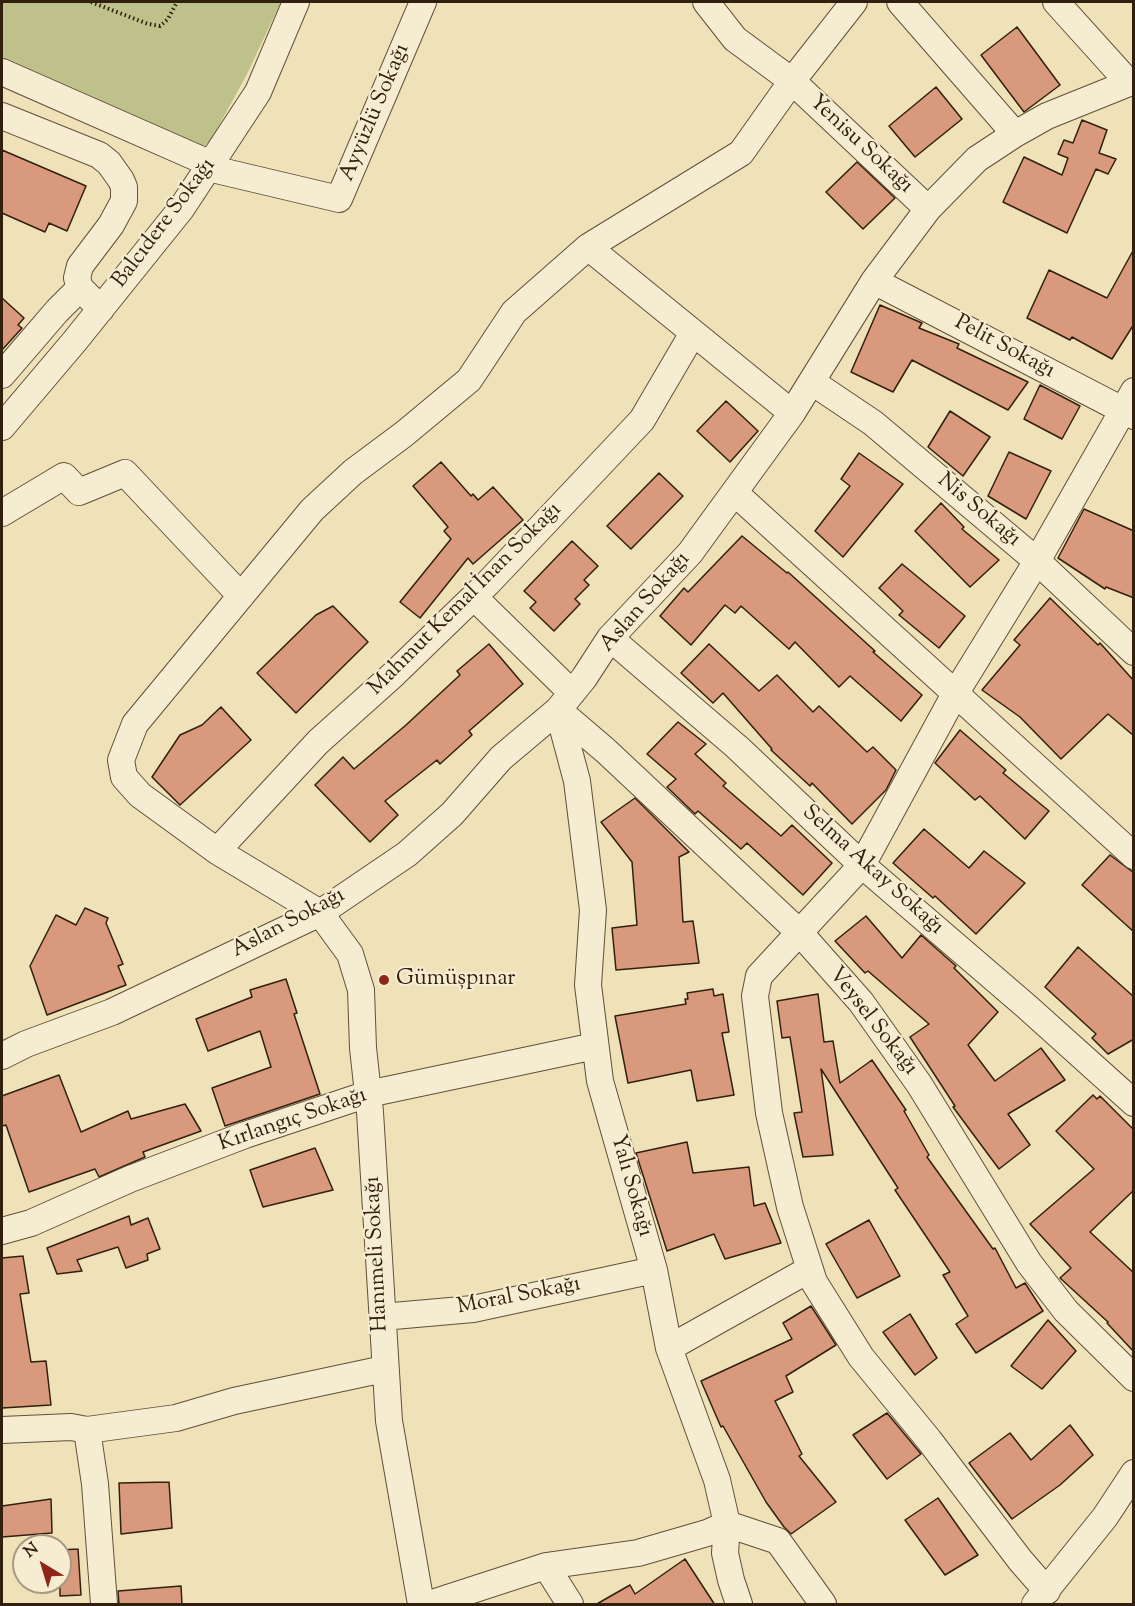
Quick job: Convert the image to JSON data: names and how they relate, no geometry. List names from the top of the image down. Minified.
{"streets":{"street":["Ayyüzlü Sokağı","Yenisu Sokağı","Balcıdere Sokağı","Pelit Sokağı","Nis Sokağı","Mahmut Kemal İnan Sokağı","Aslan Sokağı","Selma Akay Sokağı","Veysel Sokağı","Kırlangıç Sokağı","Yalı Sokağı","Hanımeli Sokağı","Moral Sokağı"]},"crossings":[["Ayyüzlü Sokağı","Balcıdere Sokağı"],["Yenisu Sokağı","Aslan Sokağı"],["Pelit Sokağı","Aslan Sokağı"],["Nis Sokağı","Aslan Sokağı"],["Mahmut Kemal İnan Sokağı","Veysel Sokağı"],["Aslan Sokağı","Selma Akay Sokağı"],["Aslan Sokağı","Veysel Sokağı"],["Aslan Sokağı","Yalı Sokağı"],["Aslan Sokağı","Hanımeli Sokağı"],["Veysel Sokağı","Yalı Sokağı"],["Kırlangıç Sokağı","Yalı Sokağı"],["Kırlangıç Sokağı","Hanımeli Sokağı"],["Yalı Sokağı","Moral Sokağı"],["Hanımeli Sokağı","Moral Sokağı"]],"places":["Gümüşpınar"],"north":"top left"}
